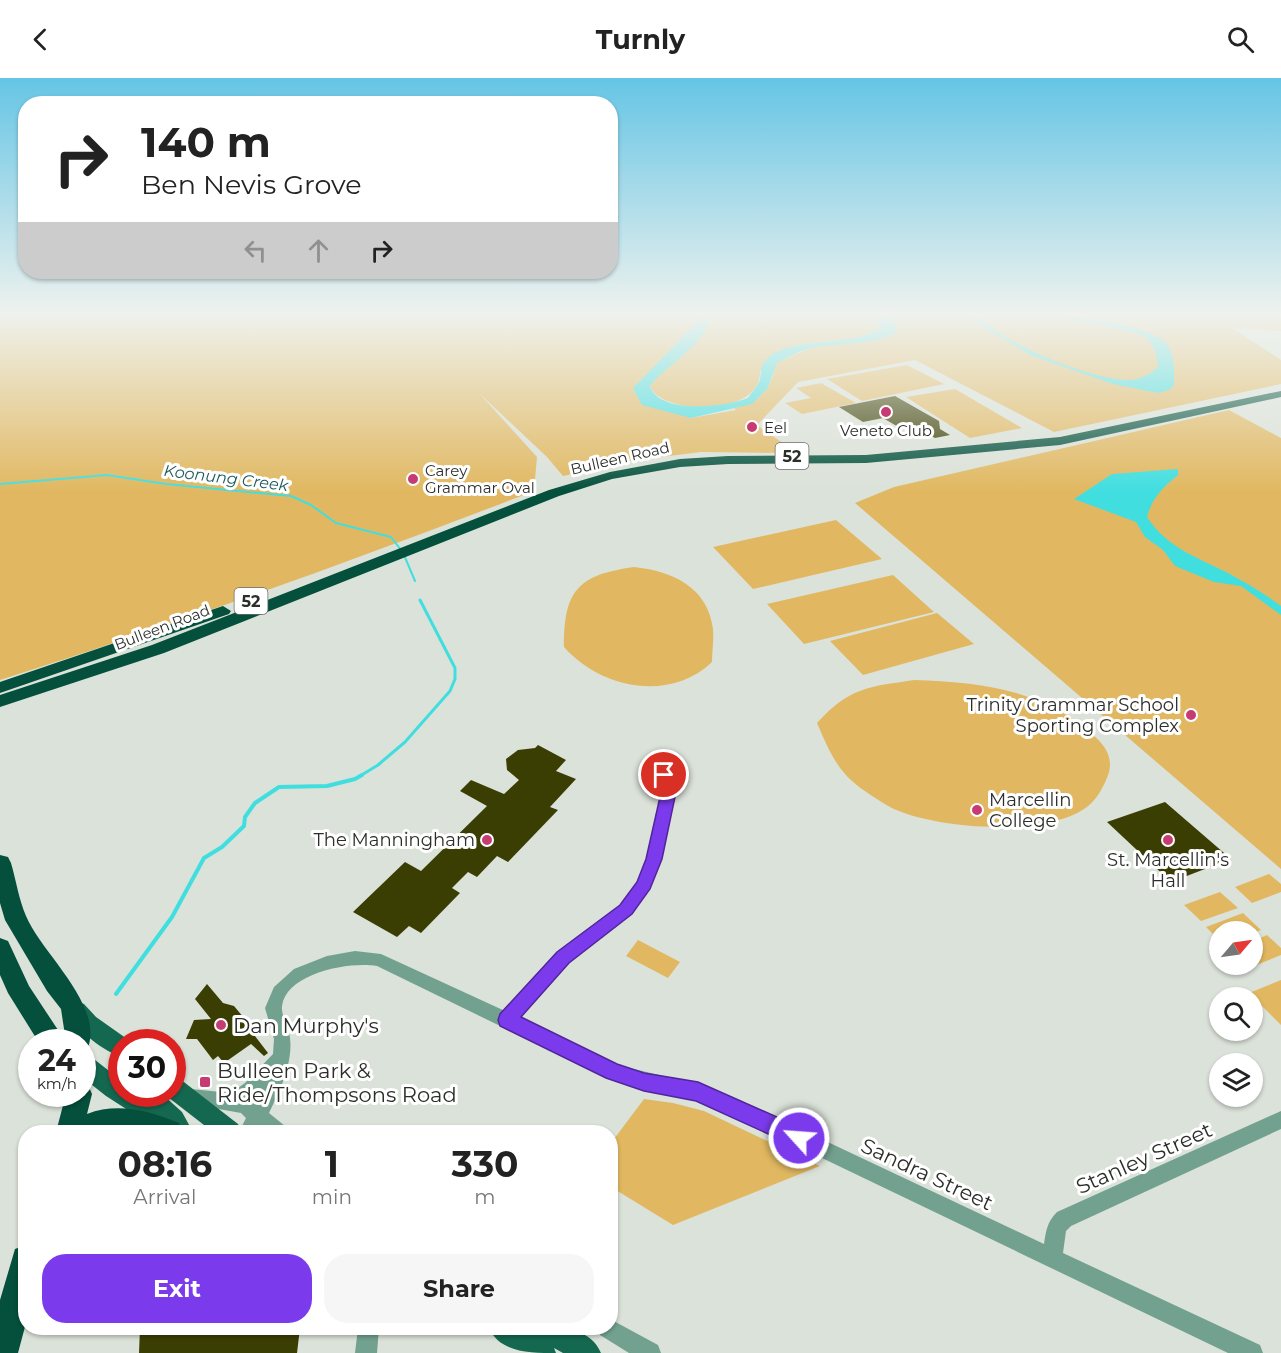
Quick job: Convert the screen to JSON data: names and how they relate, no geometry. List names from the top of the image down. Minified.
{"streets":{"highway":["52","Bulleen Road"],"street":["Stanley Street","Sandra Street"]},"crossings":[["Stanley Street","Sandra Street"]],"water":["Koonung Creek"],"places":{"other":["Veneto Club","Eel","Carey Grammar Oval","Trinity Grammar School Sporting Complex","Marcellin College","The Manningham","St. Marcellin's Hall","Dan Murphy's"],"transit":["Bulleen Park & Ride/Thompsons Road"]},"north":"top right","page":{"header":"Turnly","turn":["140 m","Ben Nevis Grove"],"speed":"24 km/h","limit":"30","eta":["08:16","Arrival","1","min","330","m"],"buttons":["Exit","Share"]}}
